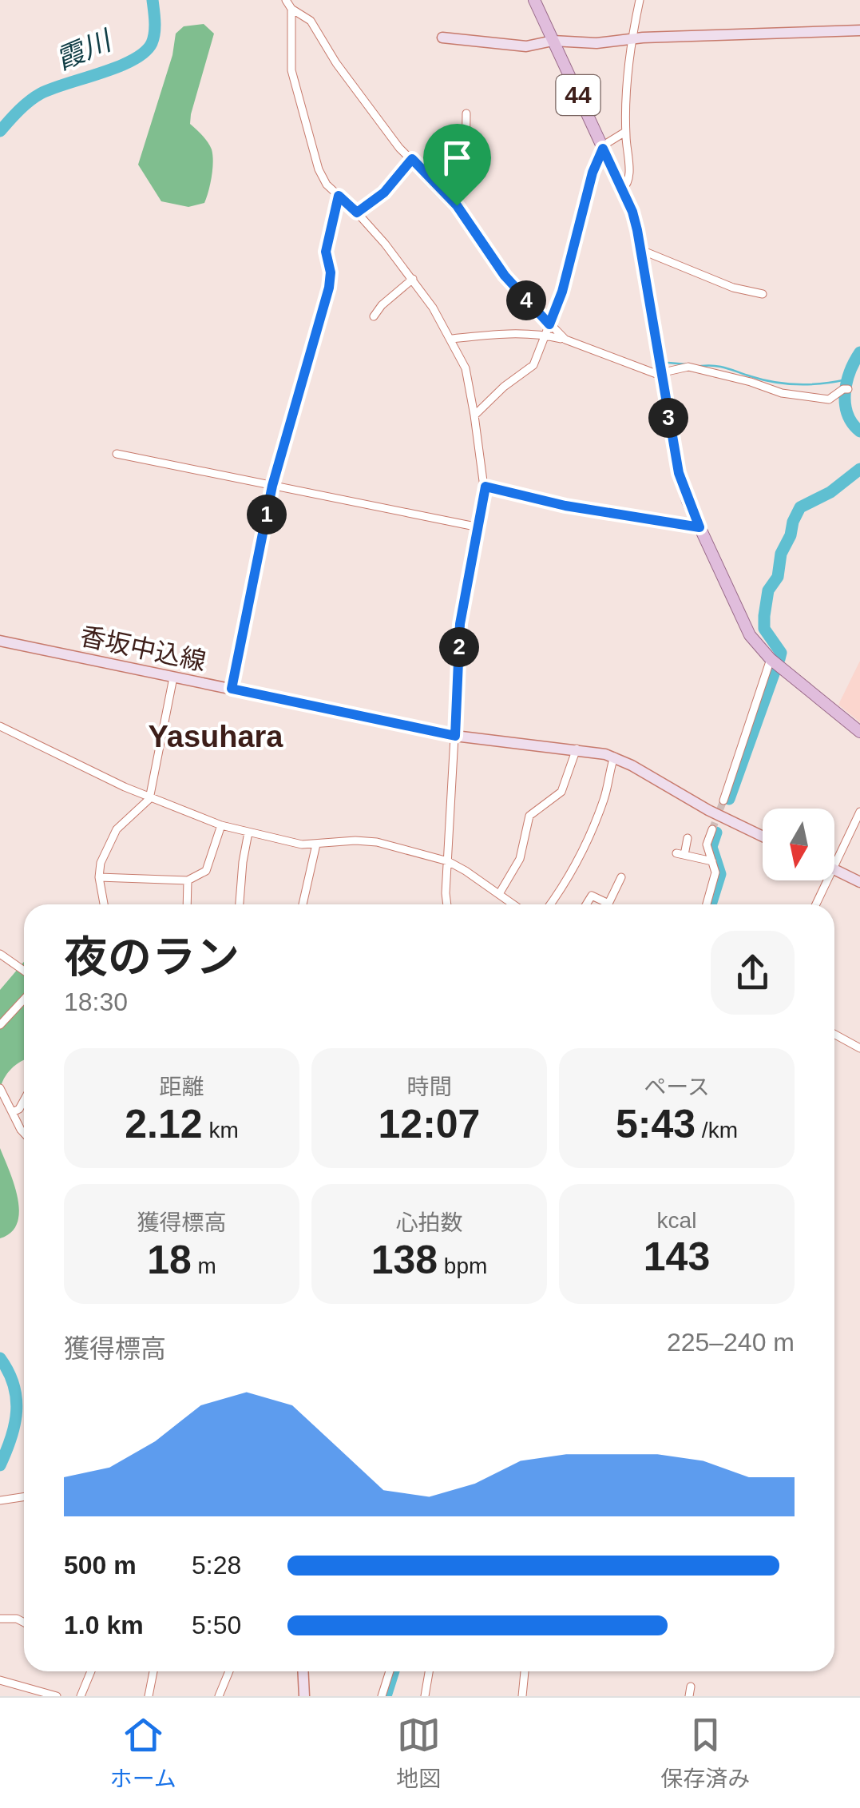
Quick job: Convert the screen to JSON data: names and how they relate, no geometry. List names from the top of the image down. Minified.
{"streets":{"main road":["44","香坂中込線"]},"districts":["Yasuhara"],"water":["霞川"],"north":"bottom","page":{"pins":["4","3","1","2"],"heading":["夜のラン","18:30"],"stats":[["距離","2.12 km"],["時間","12:07"],["ペース","5:43 /km"],["獲得標高","18 m"],["心拍数","138 bpm"],["kcal","143"]],"chart":["獲得標高","225–240 m"],"list":[{"name":"500 m","note":"5:28"},{"name":"1.0 km","note":"5:50"}],"tabs":["ホーム","地図","保存済み"]}}
